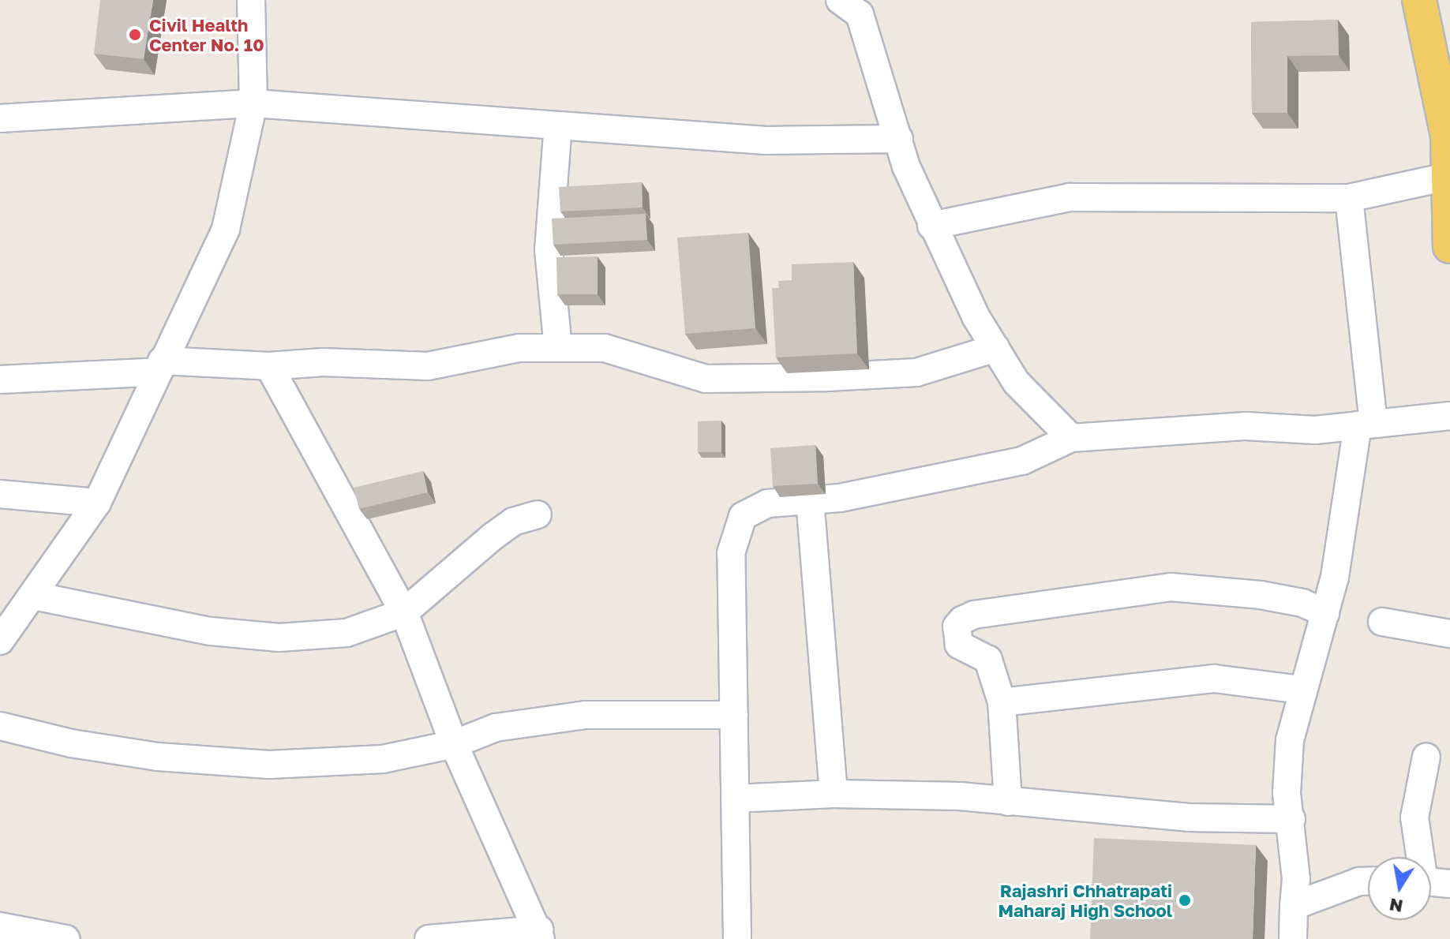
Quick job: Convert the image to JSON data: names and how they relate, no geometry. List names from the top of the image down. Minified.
{"places":["Civil Health Center No. 10","Rajashri Chhatrapati Maharaj High School"],"north":"bottom"}
